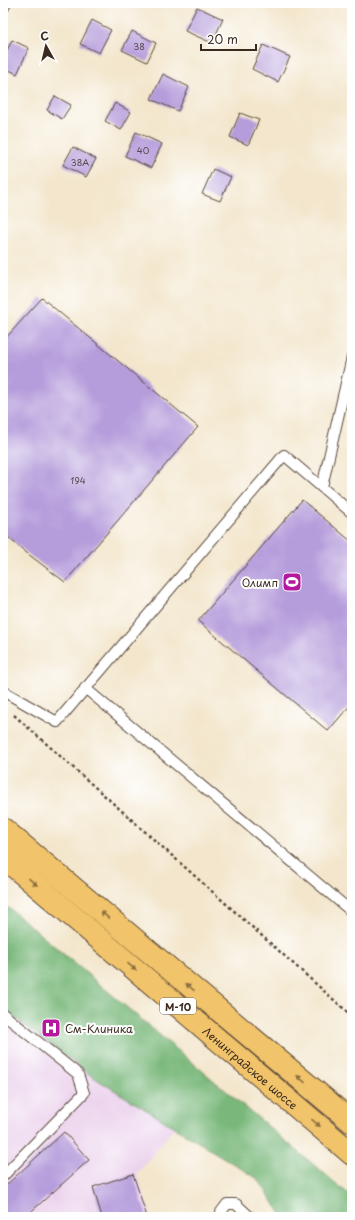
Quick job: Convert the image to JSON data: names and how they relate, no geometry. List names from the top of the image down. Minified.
{"streets":{"highway":["М-10","Ленинградское шоссе"]},"places":{"sports":["Олимп"],"hospital":["См-Клиника"]},"house_numbers":["38","40","38А","194"],"scale_bar":"20 m","north":"top"}
